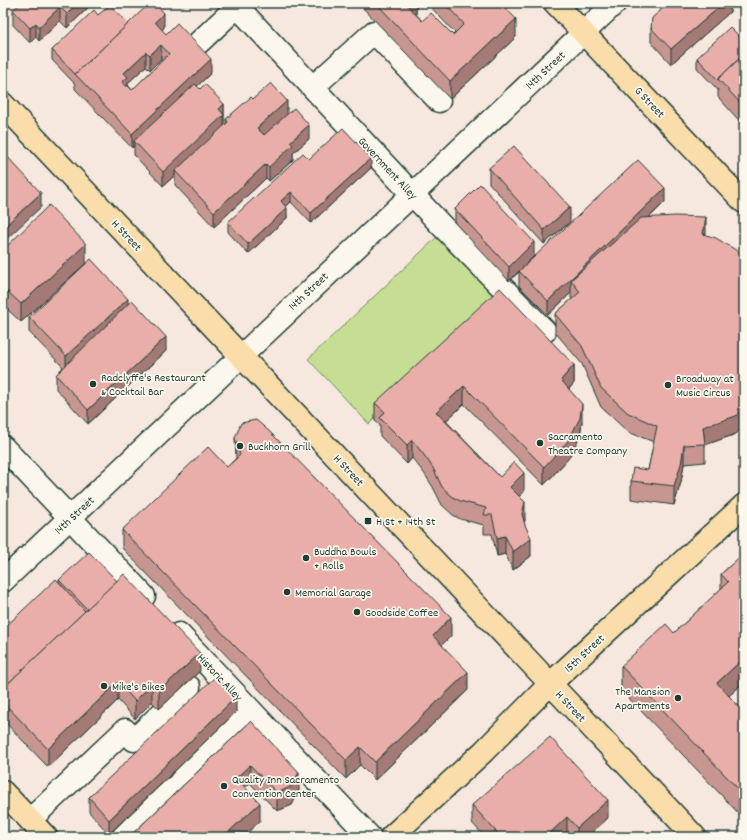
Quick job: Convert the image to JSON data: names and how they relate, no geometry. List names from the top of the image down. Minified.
{"streets":{"main road":["G Street","H Street","15th Street"],"street":["14th Street","Government Alley","Historic Alley"]},"crossings":[["14th Street","G Street"],["14th Street","Government Alley"],["14th Street","H Street"],["14th Street","Historic Alley"],["H Street","15th Street"]],"places":{"other":["Radclyffe's Restaurant & Cocktail Bar","Broadway at Music Circus","Sacramento Theatre Company","Buckhorn Grill","Buddha Bowls + Rolls","Memorial Garage","Goodside Coffee","Mike's Bikes","The Mansion Apartments","Quality Inn Sacramento Convention Center"],"transit":["H St + 14th St"]}}
